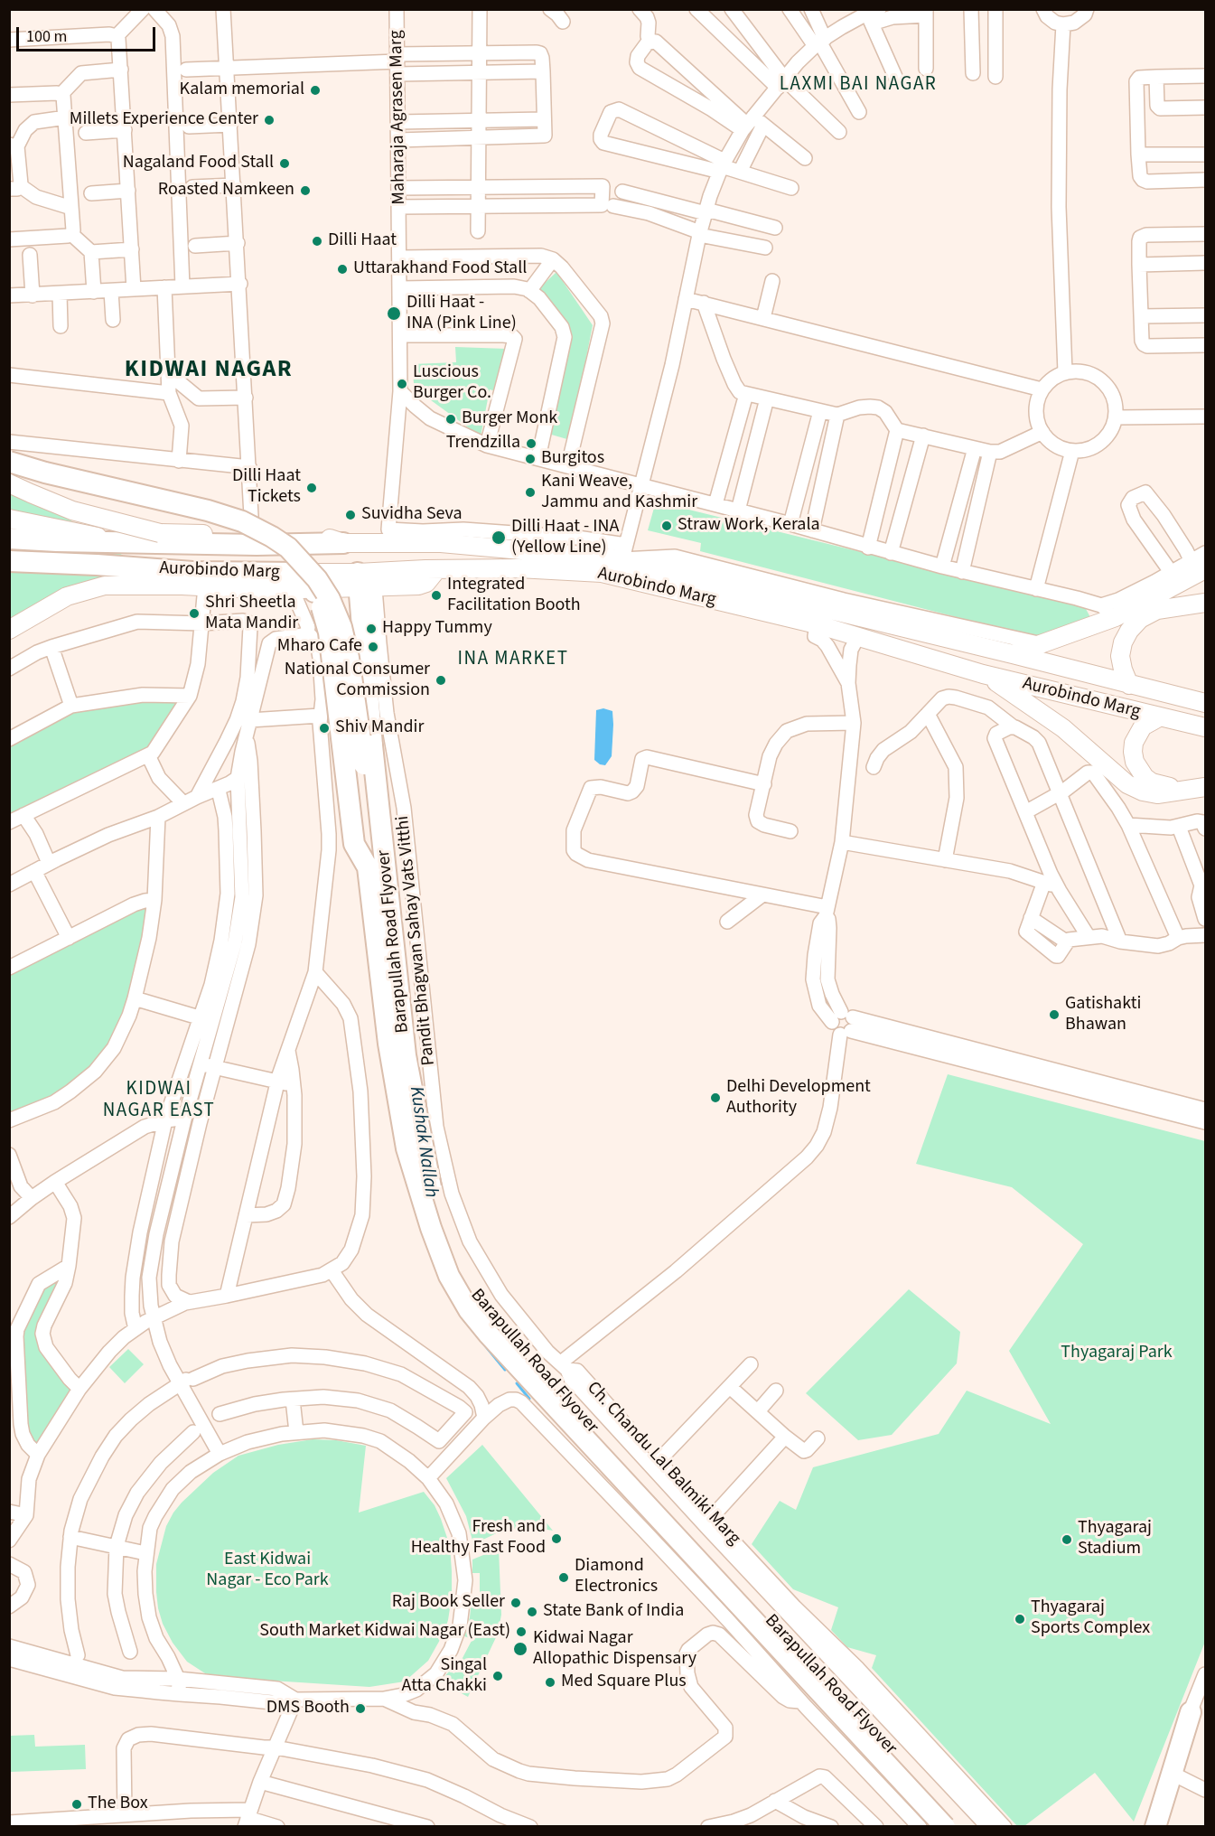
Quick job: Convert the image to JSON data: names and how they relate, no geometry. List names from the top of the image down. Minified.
{"streets":{"highway":["Aurobindo Marg","Barapullah Road Flyover"],"street":["Maharaja Agrasen Marg","Pandit Bhagwan Sahay Vats Vitthi","Ch. Chandu Lal Balmiki Marg"]},"crossings":[["Maharaja Agrasen Marg","Aurobindo Marg"],["Aurobindo Marg","Pandit Bhagwan Sahay Vats Vitthi"],["Aurobindo Marg","Barapullah Road Flyover"],["Pandit Bhagwan Sahay Vats Vitthi","Barapullah Road Flyover"],["Pandit Bhagwan Sahay Vats Vitthi","Ch. Chandu Lal Balmiki Marg"]],"districts":["LAXMI BAI NAGAR","KIDWAI NAGAR","INA MARKET","KIDWAI NAGAR EAST"],"water":["Kushak Nallah"],"parks":["Thyagaraj Park","East Kidwai Nagar - Eco Park"],"places":["Kalam memorial","Millets Experience Center","Nagaland Food Stall","Roasted Namkeen","Dilli Haat","Uttarakhand Food Stall","Dilli Haat - INA (Pink Line)","Luscious Burger Co.","Burger Monk","Trendzilla","Burgitos","Dilli Haat Tickets","Kani Weave, Jammu and Kashmir","Suvidha Seva","Straw Work, Kerala","Dilli Haat - INA (Yellow Line)","Integrated Facilitation Booth","Shri Sheetla Mata Mandir","Happy Tummy","Mharo Cafe","National Consumer Commission","Shiv Mandir","Gatishakti Bhawan","Delhi Development Authority","Fresh and Healthy Fast Food","Thyagaraj Stadium","Diamond Electronics","Raj Book Seller","State Bank of India","Thyagaraj Sports Complex","South Market Kidwai Nagar (East)","Kidwai Nagar Allopathic Dispensary","Singal Atta Chakki","Med Square Plus","DMS Booth","The Box"],"scale_bar":"100 m"}
